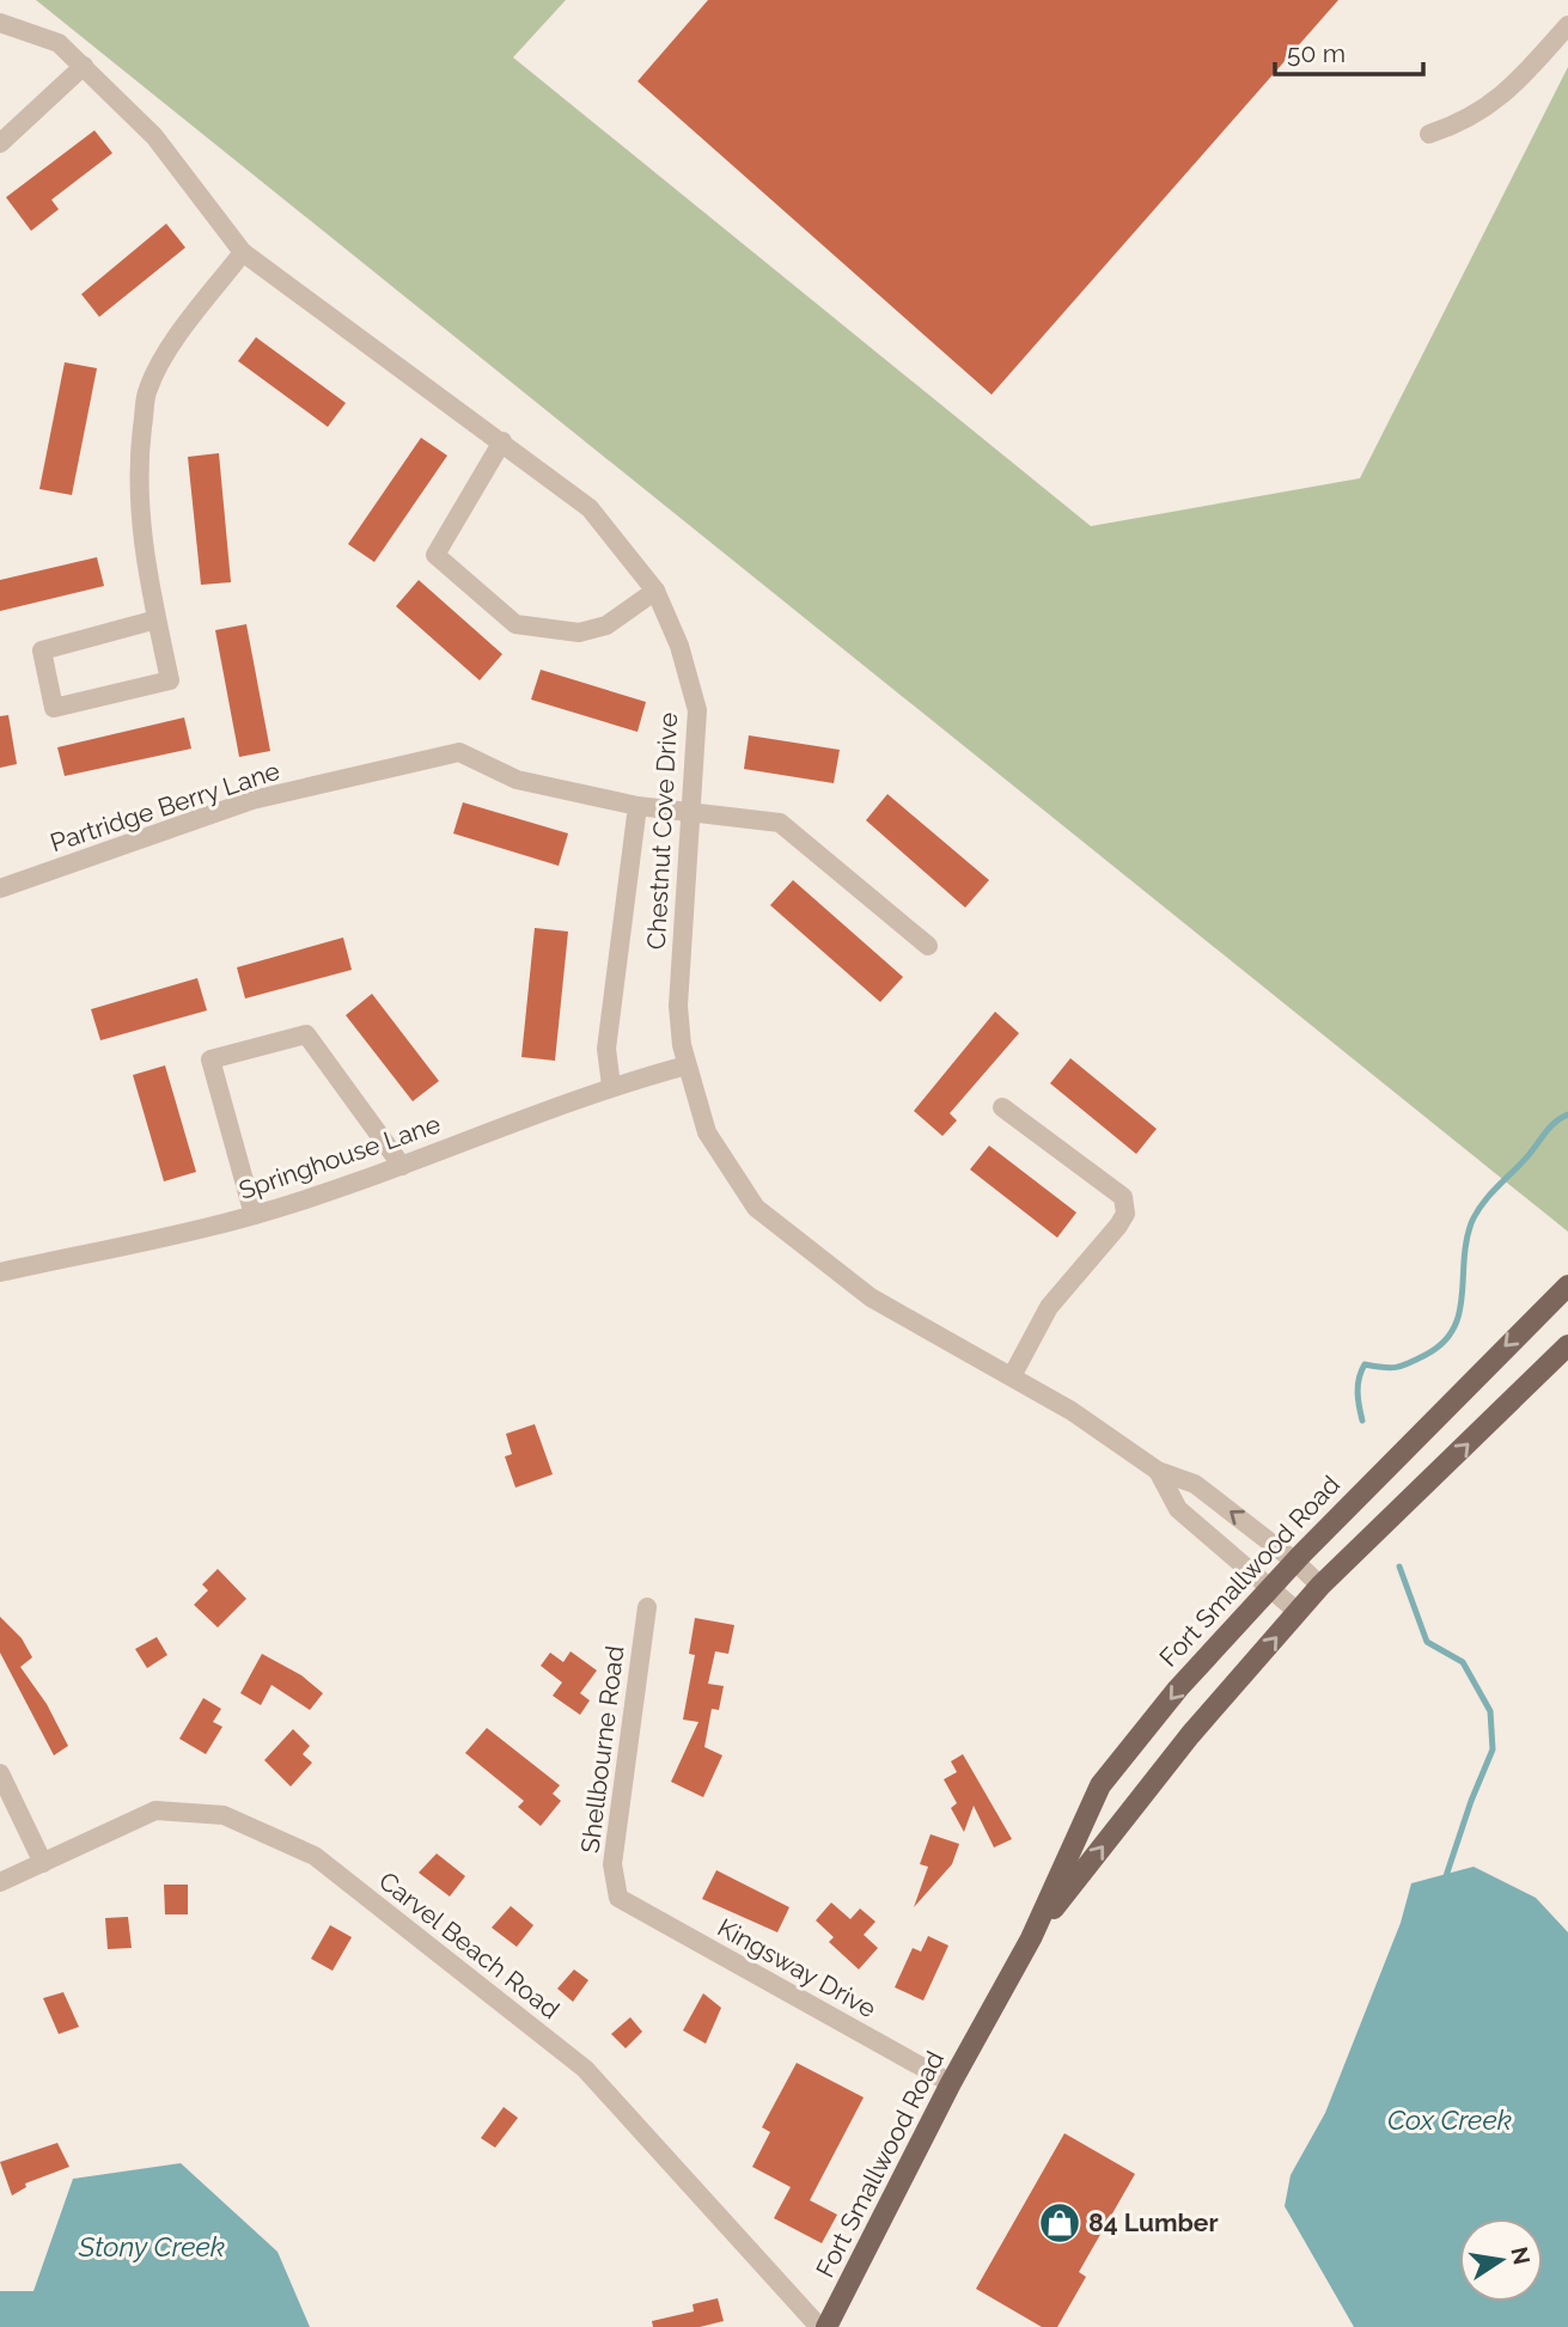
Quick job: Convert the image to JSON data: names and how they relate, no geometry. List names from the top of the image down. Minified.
{"streets":{"main road":["Fort Smallwood Road"],"street":["Partridge Berry Lane","Chestnut Cove Drive","Springhouse Lane","Shellbourne Road","Carvel Beach Road","Kingsway Drive"]},"crossings":[["Partridge Berry Lane","Chestnut Cove Drive"],["Chestnut Cove Drive","Springhouse Lane"],["Chestnut Cove Drive","Fort Smallwood Road"],["Fort Smallwood Road","Kingsway Drive"],["Shellbourne Road","Kingsway Drive"]],"water":["Cox Creek","Stony Creek"],"places":{"shop":["84 Lumber"]},"scale_bar":"50 m","north":"right"}
